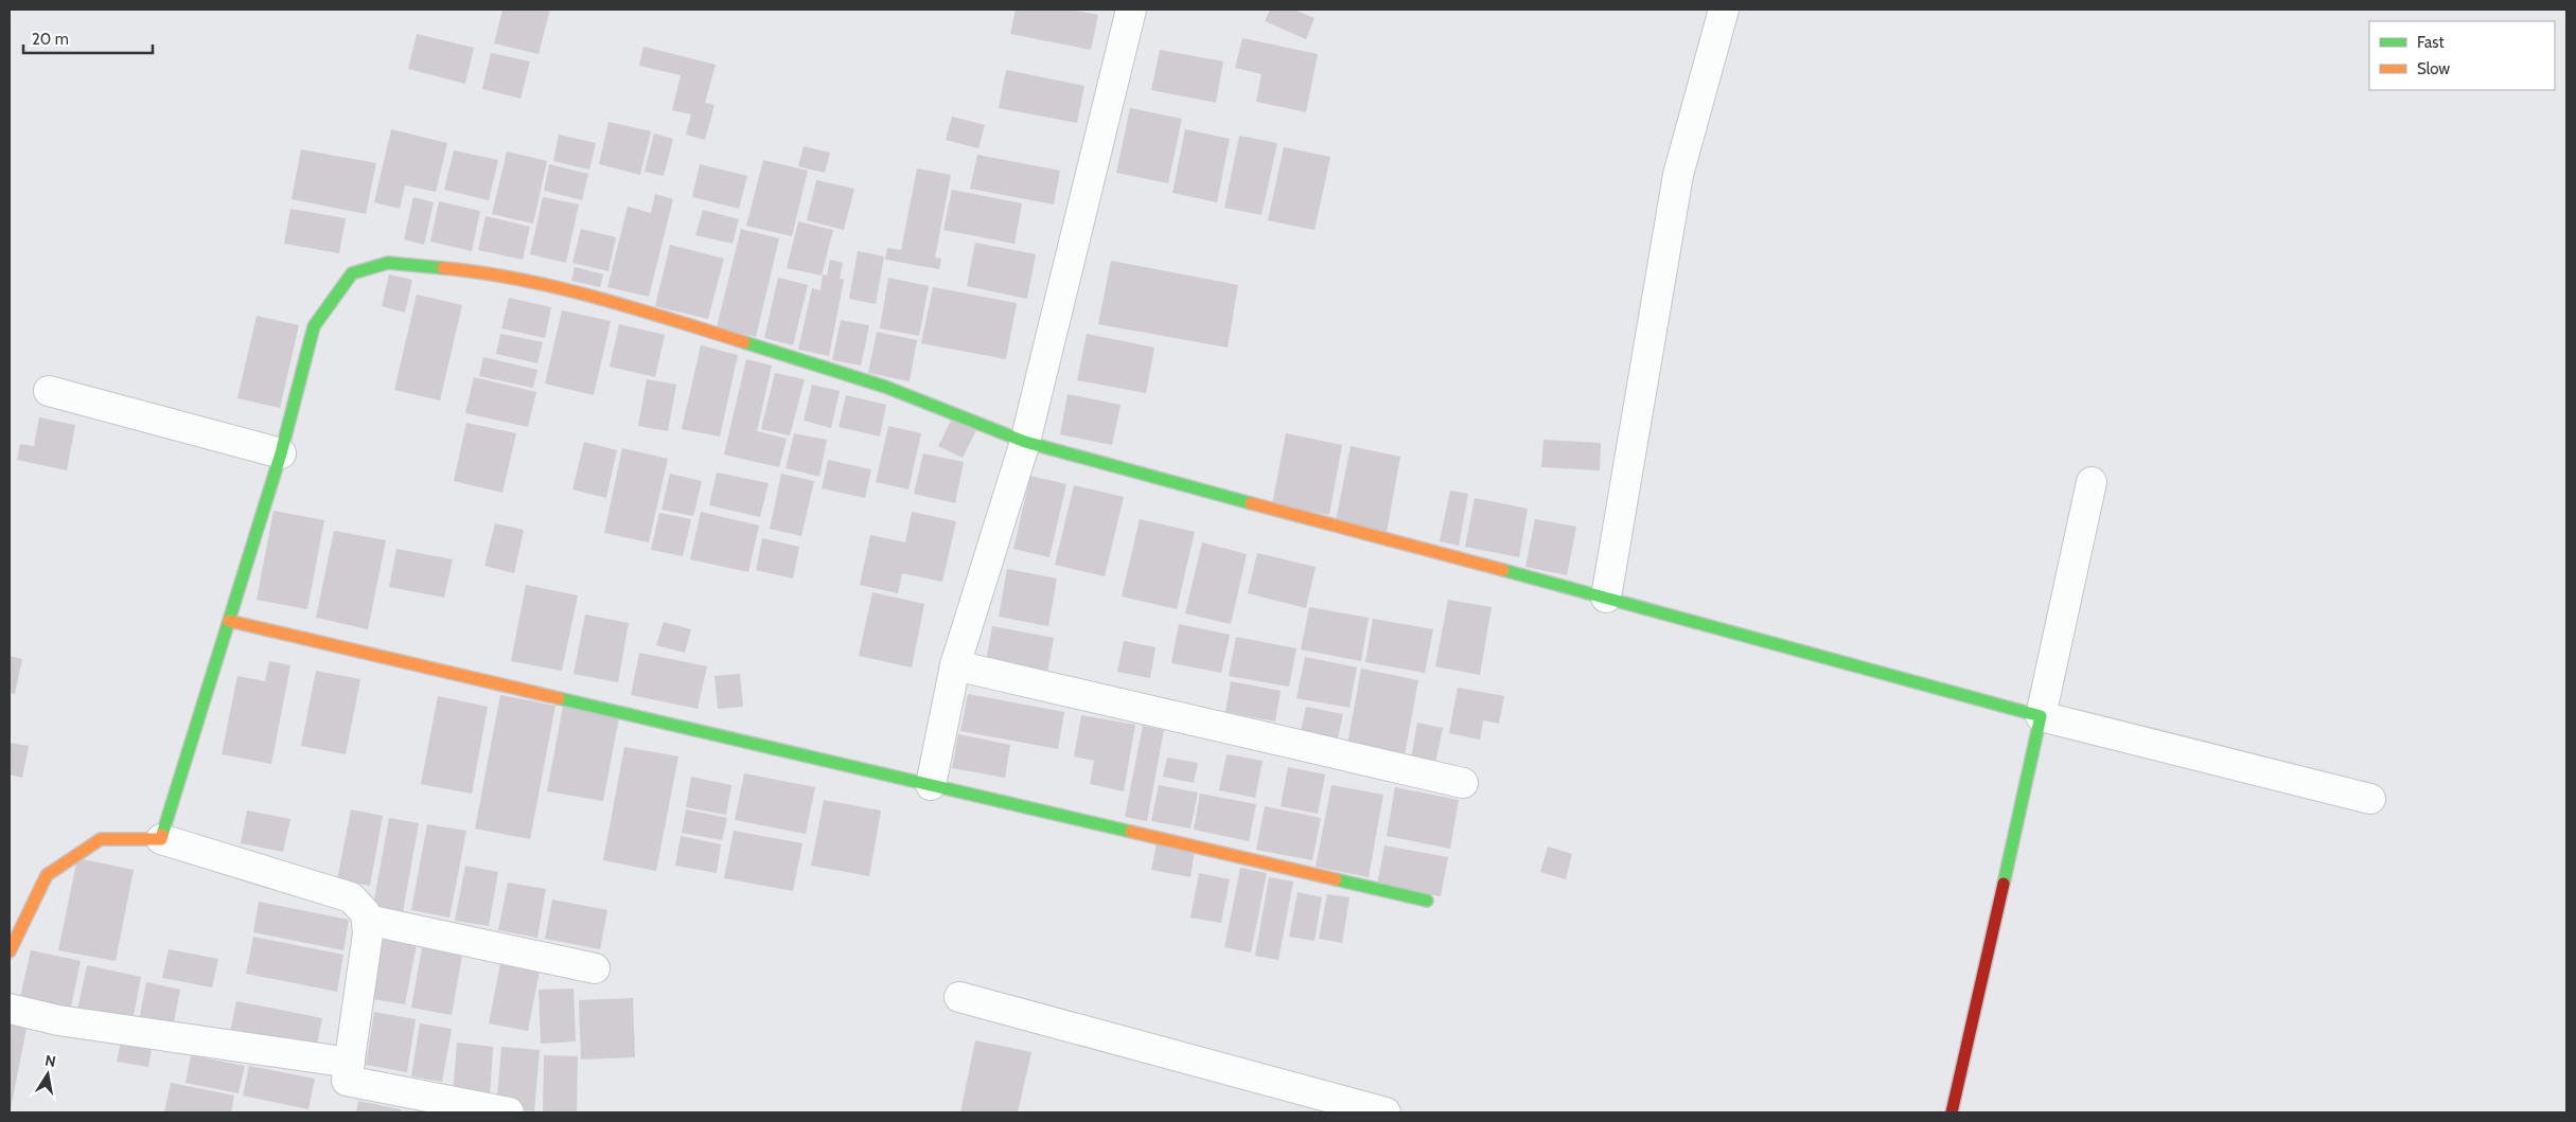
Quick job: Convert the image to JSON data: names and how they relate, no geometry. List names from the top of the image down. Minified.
{"legend":["Fast","Slow"],"scale_bar":"20 m","north":"top"}
